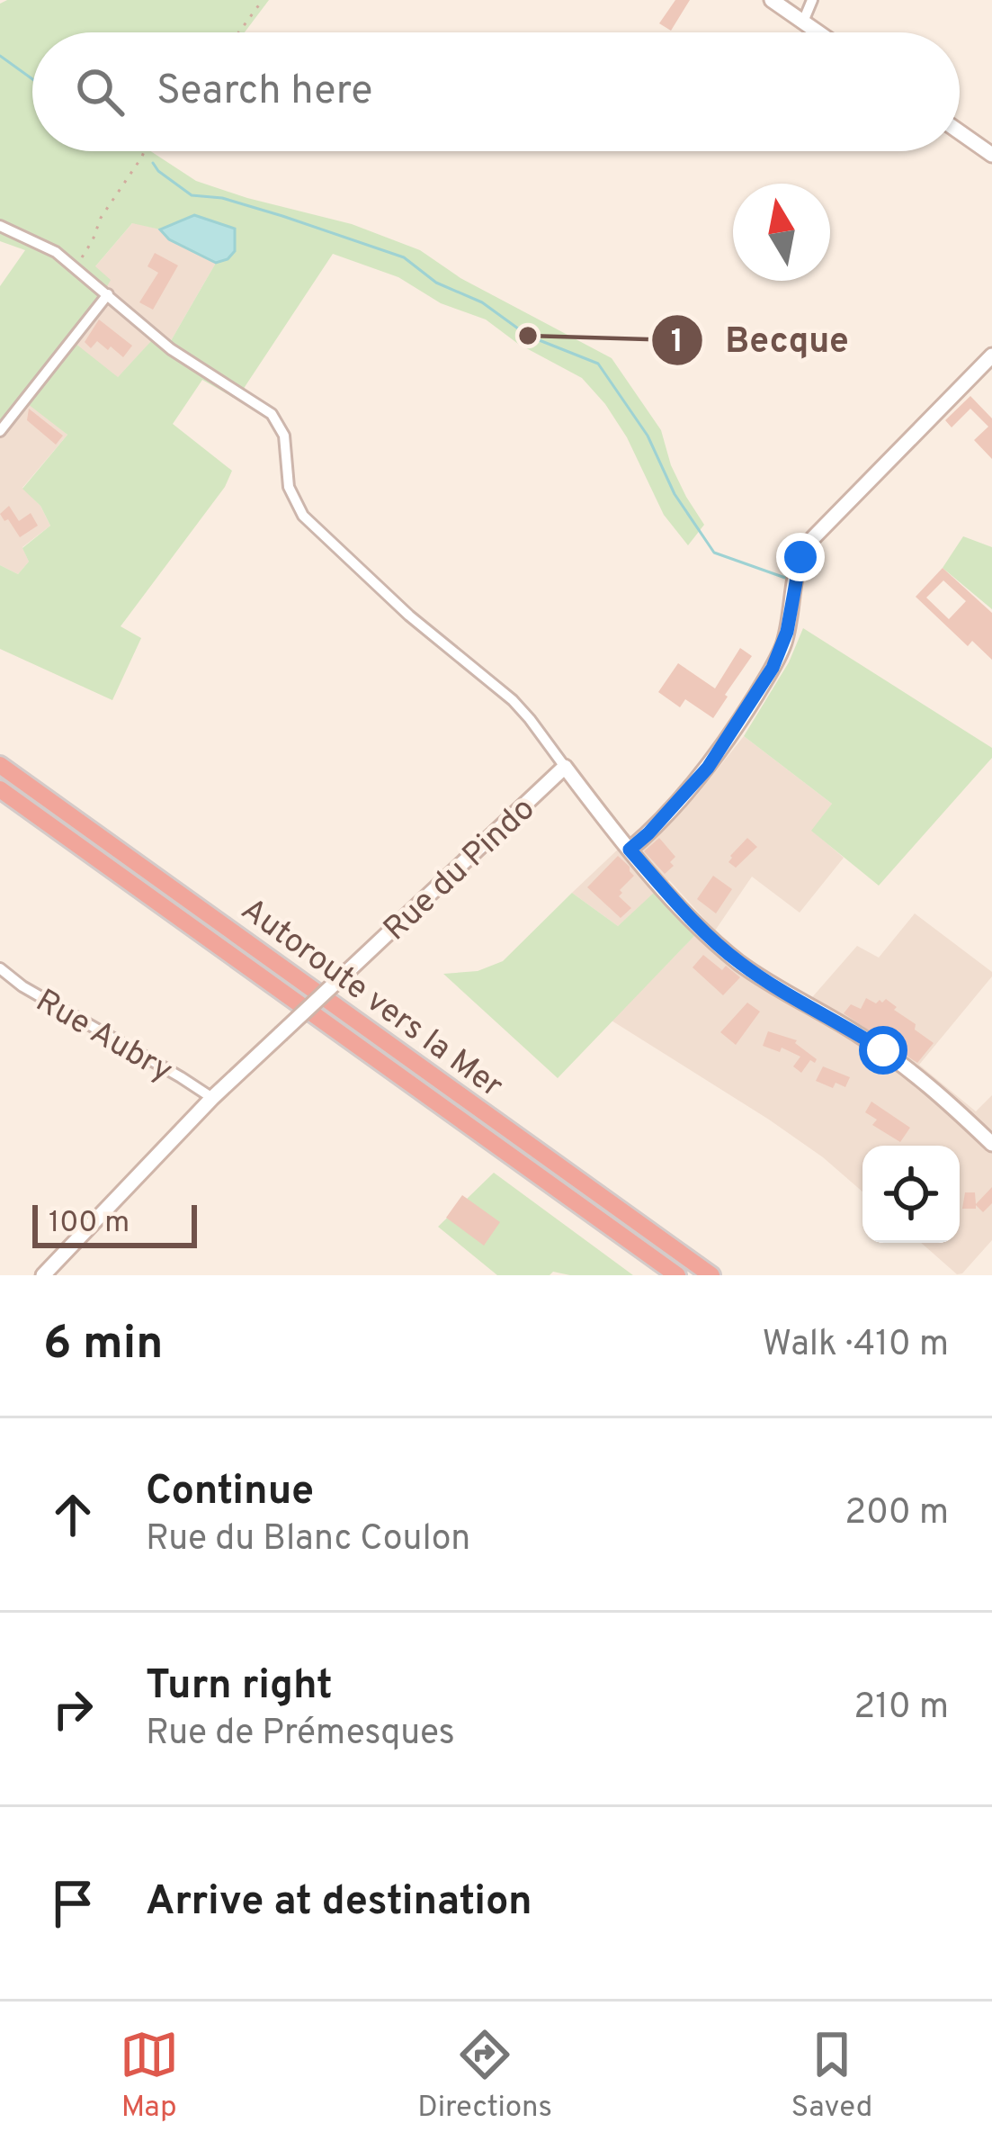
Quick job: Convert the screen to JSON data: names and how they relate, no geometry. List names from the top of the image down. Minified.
{"streets":{"highway":["Autoroute vers la Mer"],"street":["Rue du Pindo","Rue Aubry"]},"crossings":[["Rue du Pindo","Rue Aubry"]],"places":["Becque"],"scale_bar":"100 m","north":"top","page":{"search":"Search here","scale":"100 m","heading":["6 min","Walk · 410 m"],"list":[["Continue","Rue du Blanc Coulon","200 m"],["Turn right","Rue de Prémesques","210 m"],"Arrive at destination"],"nav":["Map","Directions","Saved"]}}
